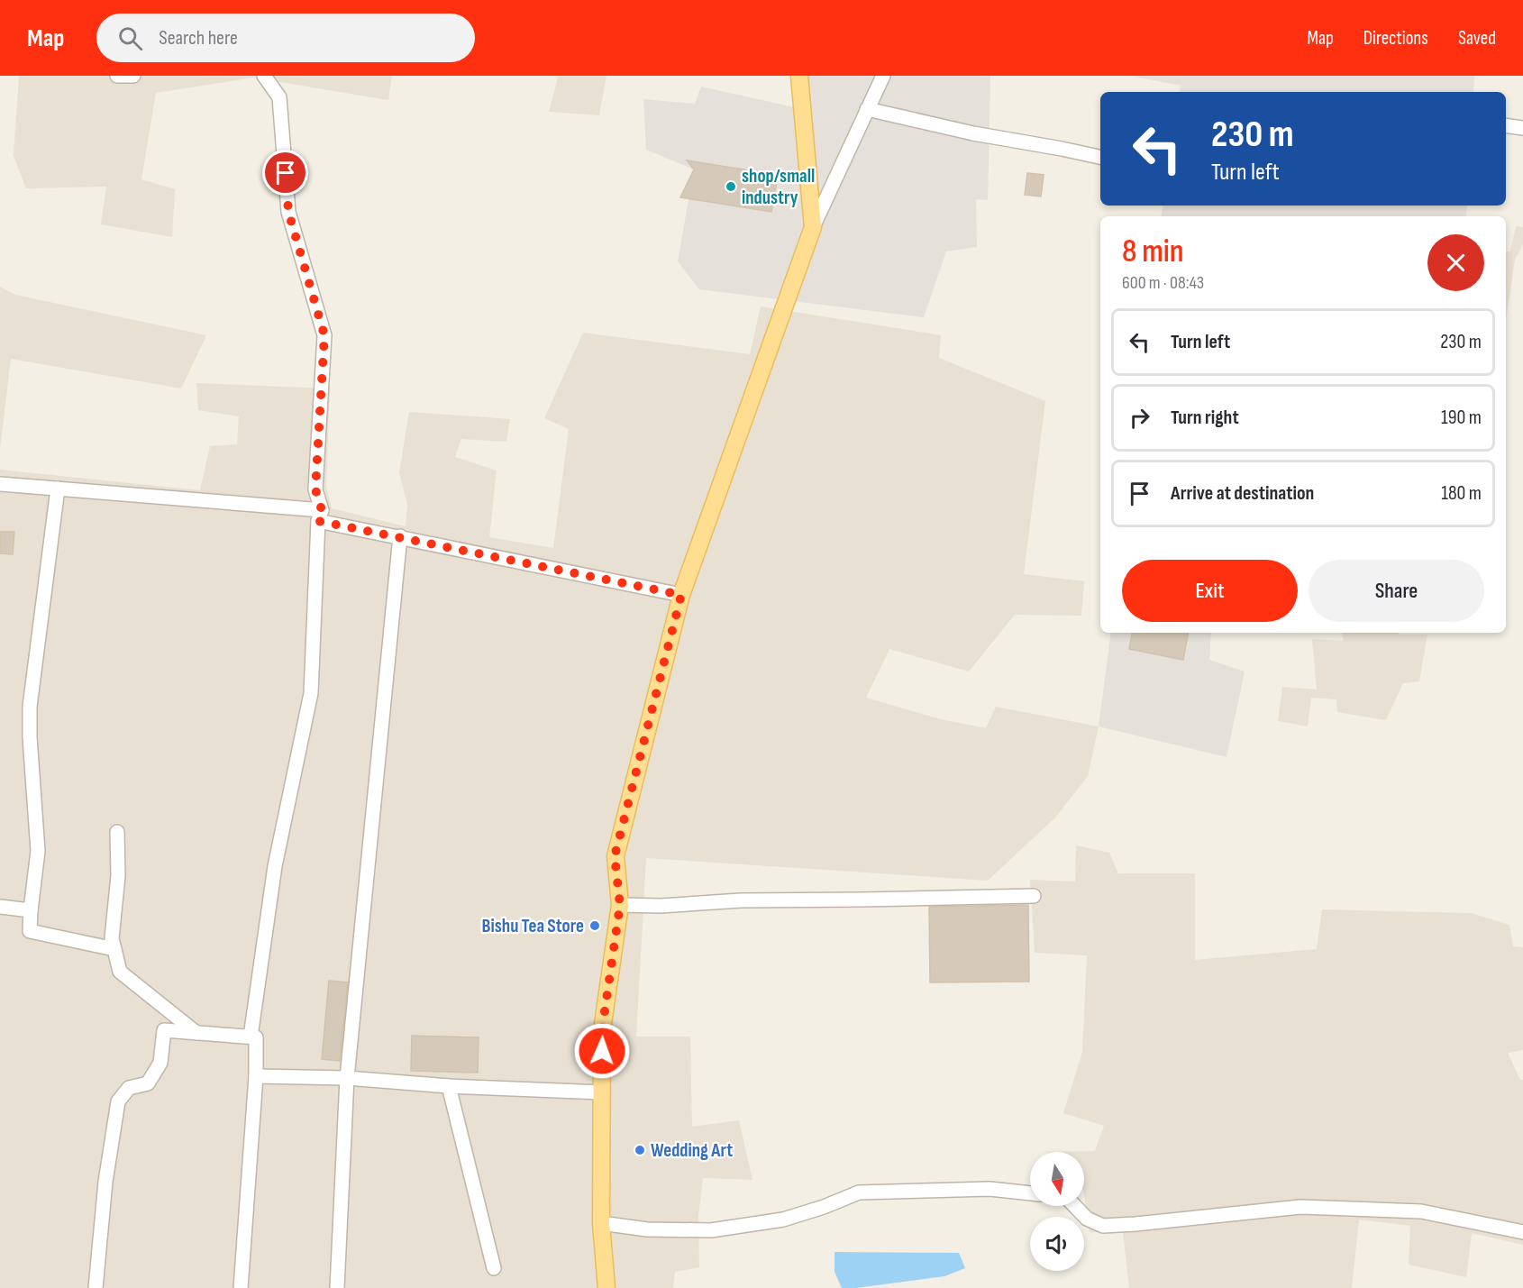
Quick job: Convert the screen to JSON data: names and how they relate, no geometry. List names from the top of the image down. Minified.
{"places":["shop/small industry","Bishu Tea Store","Wedding Art"],"north":"bottom","page":{"header":"Map","search":"Search here","nav":["Map","Directions","Saved"],"turn":["230 m","Turn left"],"heading":["8 min","600 m · 08:43"],"list":[{"name":"Turn left","value":"230 m"},{"name":"Turn right","value":"190 m"},{"name":"Arrive at destination","value":"180 m"}],"buttons":["Exit","Share"]}}
